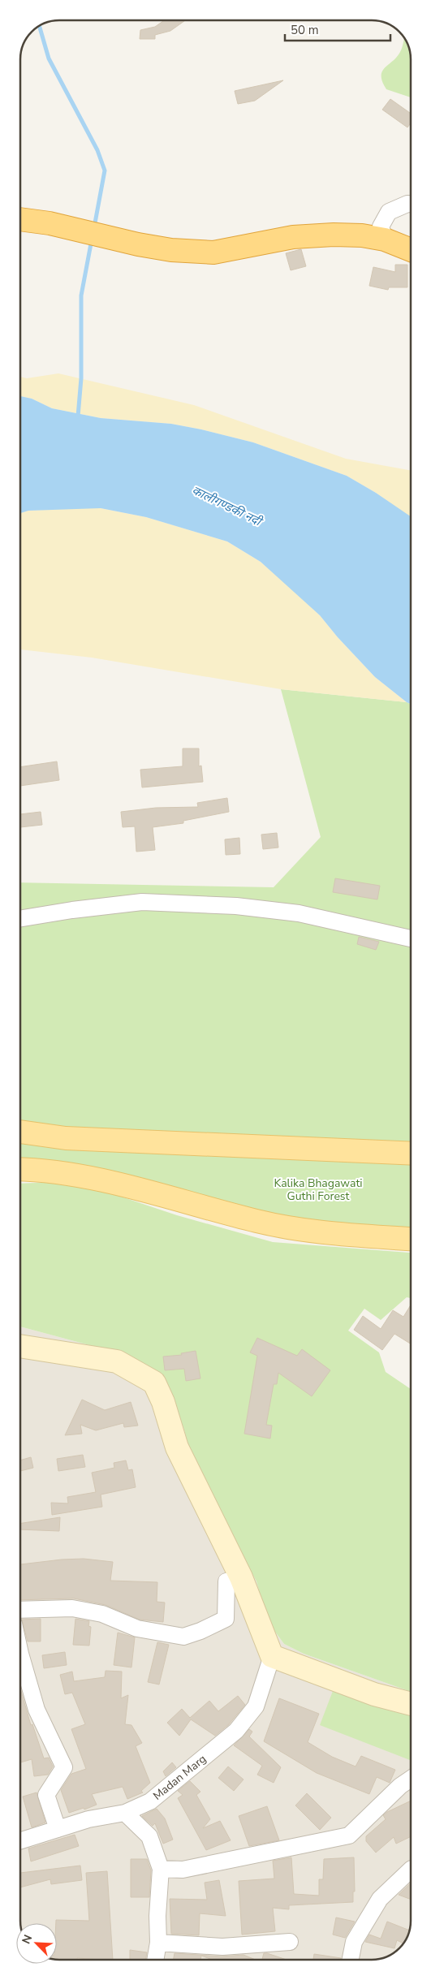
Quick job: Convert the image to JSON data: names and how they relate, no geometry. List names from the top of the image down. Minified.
{"streets":{"street":["Madan Marg"]},"water":["कालीगण्डकी नदी"],"parks":["Kalika Bhagawati Guthi Forest"],"scale_bar":"50 m","north":"top left"}
